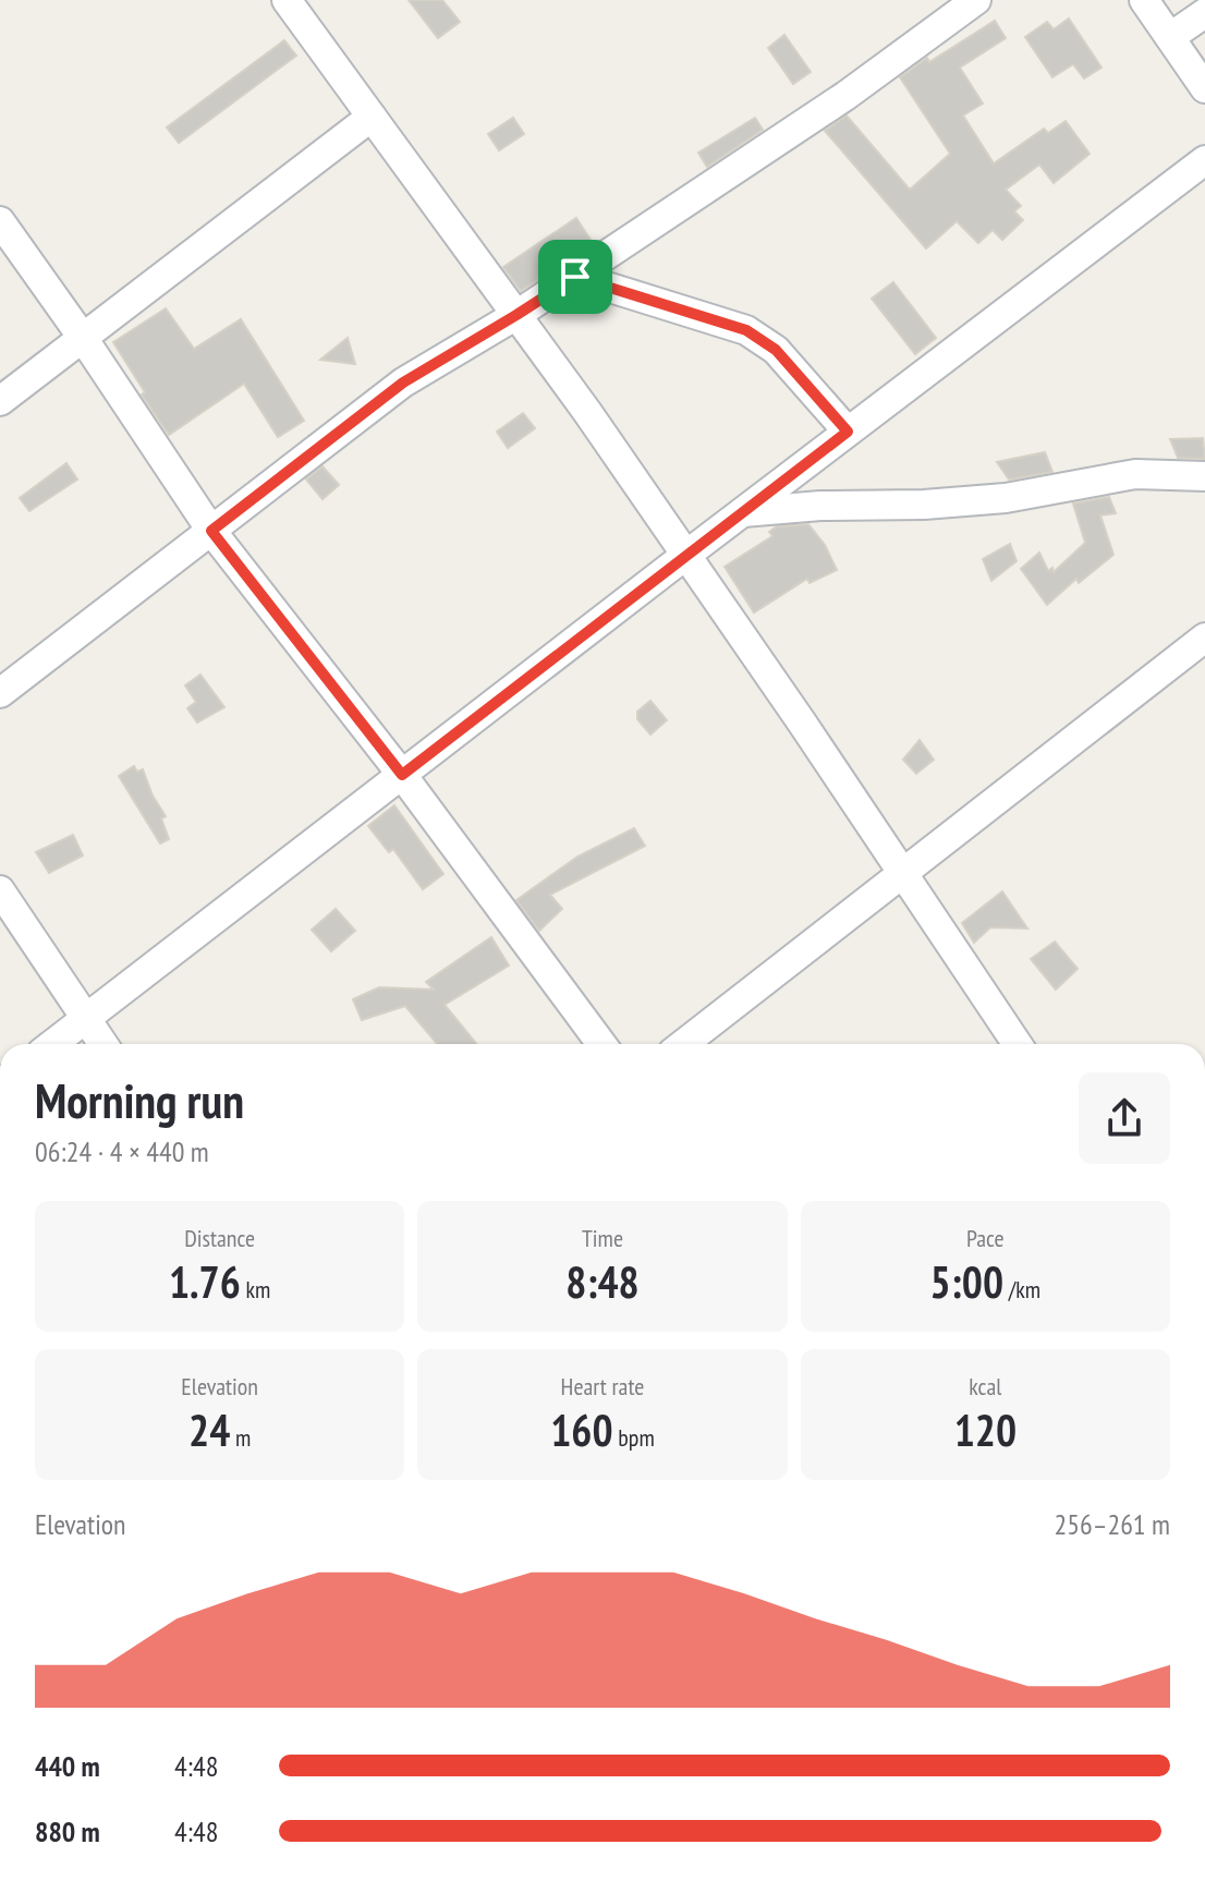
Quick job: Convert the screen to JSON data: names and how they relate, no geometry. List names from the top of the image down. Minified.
{"page":{"heading":["Morning run","06:24 · 4 × 440 m"],"stats":[["Distance","1.76 km"],["Time","8:48"],["Pace","5:00 /km"],["Elevation","24 m"],["Heart rate","160 bpm"],["kcal","120"]],"chart":["Elevation","256–261 m"],"list":[{"name":"440 m","note":"4:48"},{"name":"880 m","note":"4:48"}]}}
